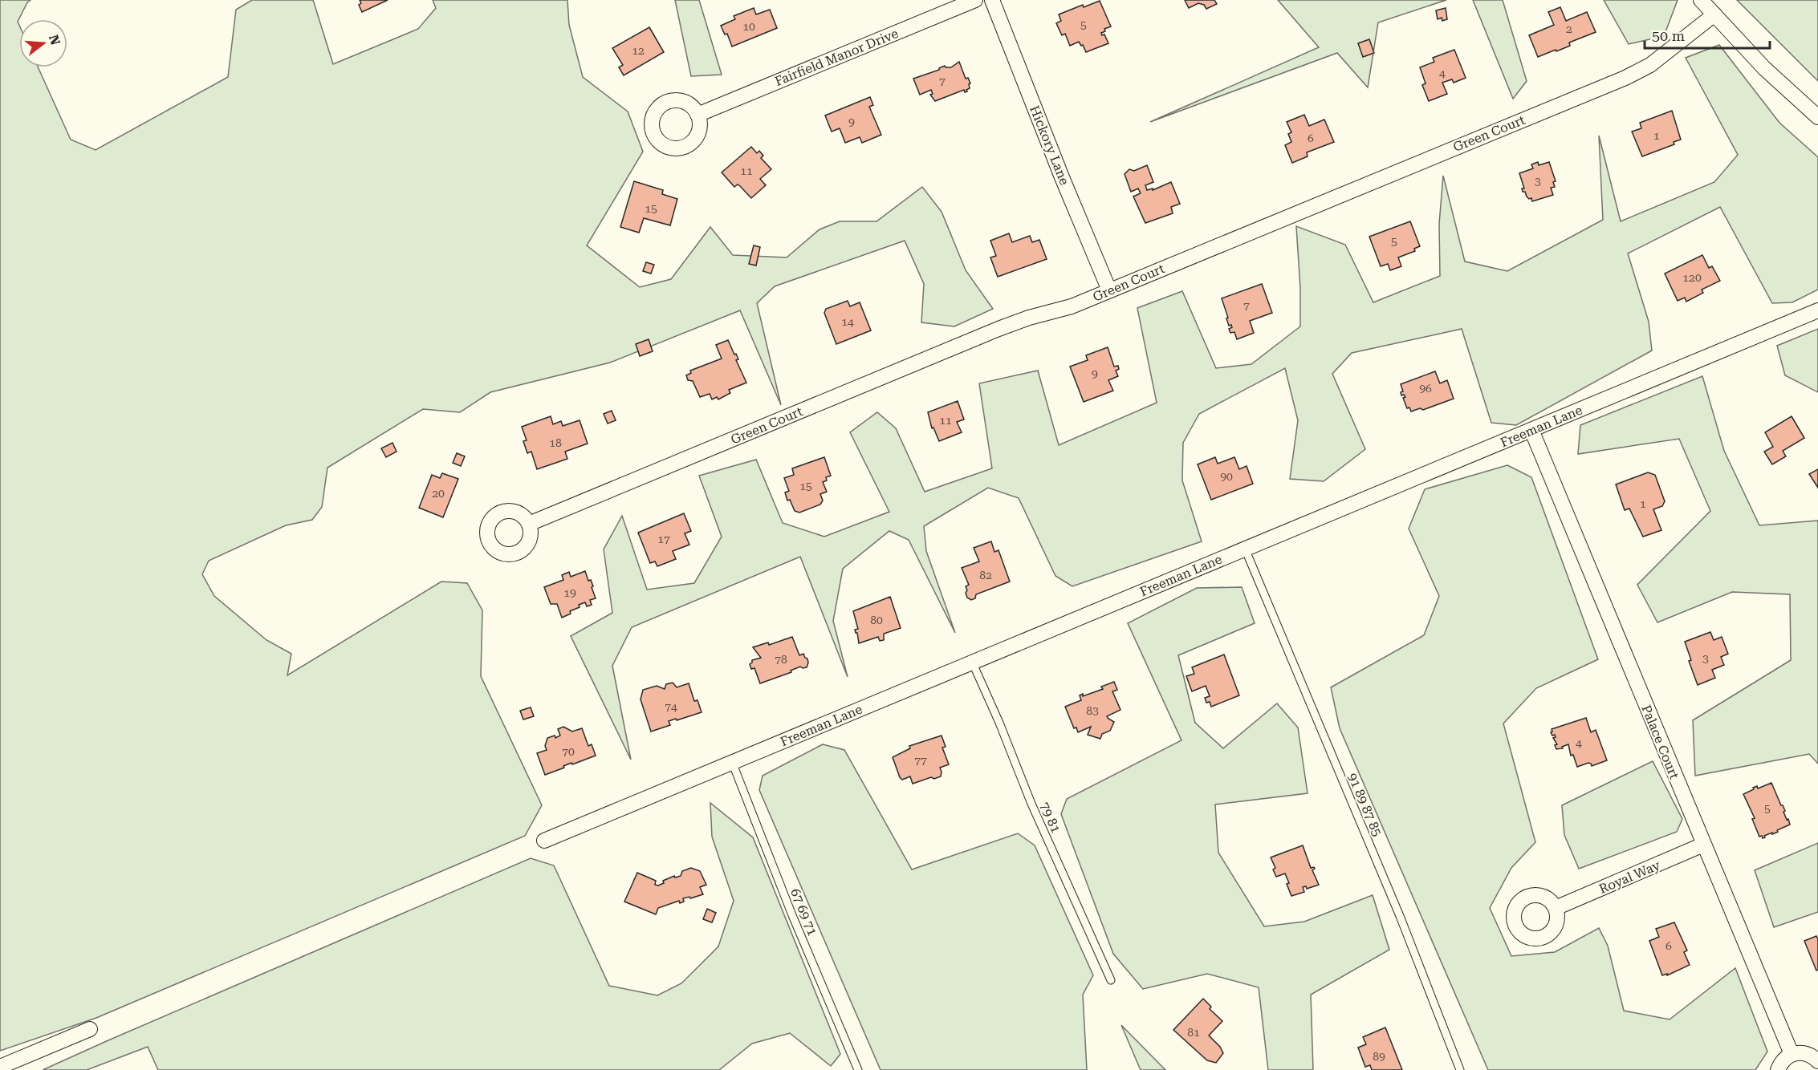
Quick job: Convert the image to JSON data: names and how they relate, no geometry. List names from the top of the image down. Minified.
{"streets":{"street":["Fairfield Manor Drive","Green Court","Hickory Lane","Freeman Lane","Palace Court","Royal Way"],"lane":["91 89 87 85","79 81","67 69 71"]},"crossings":[["Green Court","Hickory Lane"],["Freeman Lane","Palace Court"],["Freeman Lane","91 89 87 85"],["Freeman Lane","79 81"],["Freeman Lane","67 69 71"],["Palace Court","Royal Way"]],"house_numbers":["5","10","2","12","4","7","9","1","6","11","3","15","5","120","7","14","9","96","11","18","90","15","20","1","17","82","19","80","3","78","74","83","4","70","77","5","6","81","89"],"scale_bar":"50 m","north":"right"}
